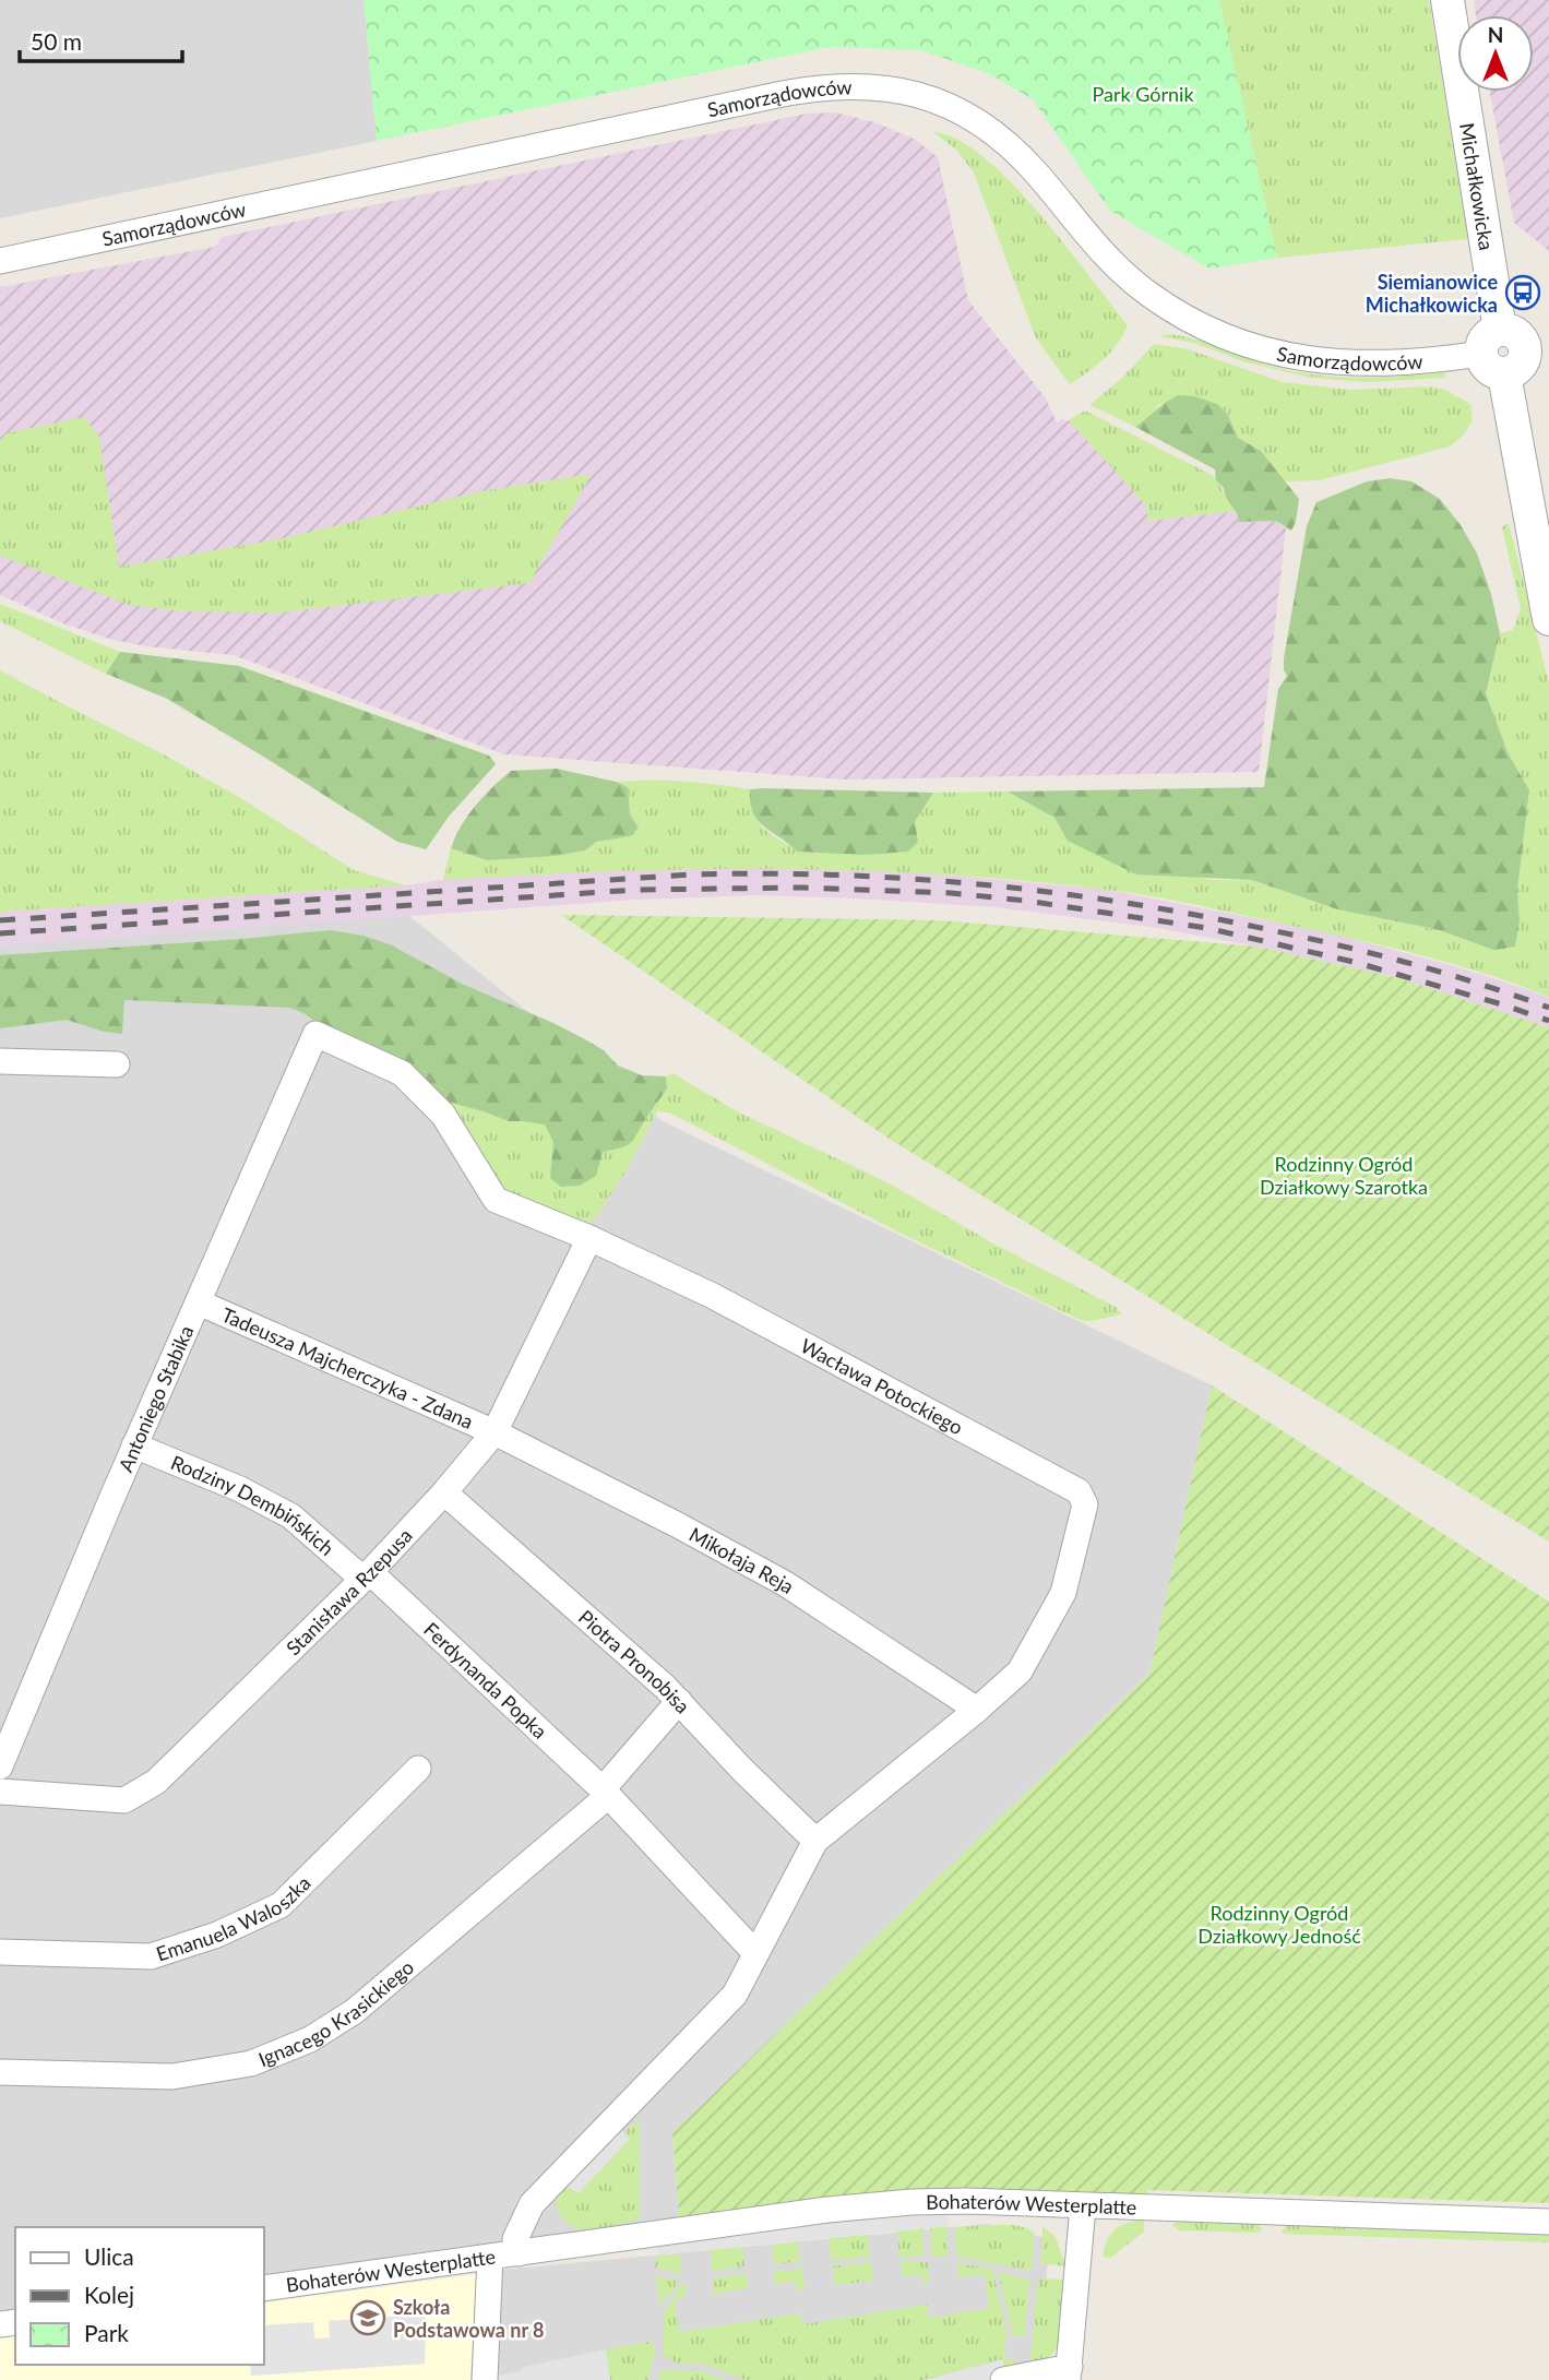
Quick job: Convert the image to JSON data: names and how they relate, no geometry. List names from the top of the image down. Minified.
{"streets":{"street":["Samorządowców","Michałkowicka","Tadeusza Majcherczyka - Zdana","Wacława Potockiego","Antoniego Stabika","Rodziny Dembińskich","Mikołaja Reja","Stanisława Rzepusa","Piotra Pronobisa","Ferdynanda Popka","Emanuela Waloszka","Ignacego Krasickiego","Bohaterów Westerplatte"]},"crossings":[["Samorządowców","Michałkowicka"],["Tadeusza Majcherczyka - Zdana","Antoniego Stabika"],["Tadeusza Majcherczyka - Zdana","Mikołaja Reja"],["Tadeusza Majcherczyka - Zdana","Stanisława Rzepusa"],["Wacława Potockiego","Antoniego Stabika"],["Wacława Potockiego","Mikołaja Reja"],["Wacława Potockiego","Stanisława Rzepusa"],["Wacława Potockiego","Piotra Pronobisa"],["Wacława Potockiego","Bohaterów Westerplatte"],["Antoniego Stabika","Rodziny Dembińskich"],["Rodziny Dembińskich","Stanisława Rzepusa"],["Rodziny Dembińskich","Ferdynanda Popka"],["Mikołaja Reja","Stanisława Rzepusa"],["Stanisława Rzepusa","Piotra Pronobisa"],["Stanisława Rzepusa","Ferdynanda Popka"],["Piotra Pronobisa","Ignacego Krasickiego"],["Piotra Pronobisa","Bohaterów Westerplatte"],["Ferdynanda Popka","Ignacego Krasickiego"],["Ferdynanda Popka","Bohaterów Westerplatte"]],"parks":["Park Górnik","Rodzinny Ogród Działkowy Szarotka","Rodzinny Ogród Działkowy Jedność"],"places":{"bus stop":["Siemianowice Michałkowicka"],"school or university":["Szkoła Podstawowa nr 8"]},"legend":["Ulica","Kolej","Park"],"scale_bar":"50 m","north":"top"}
